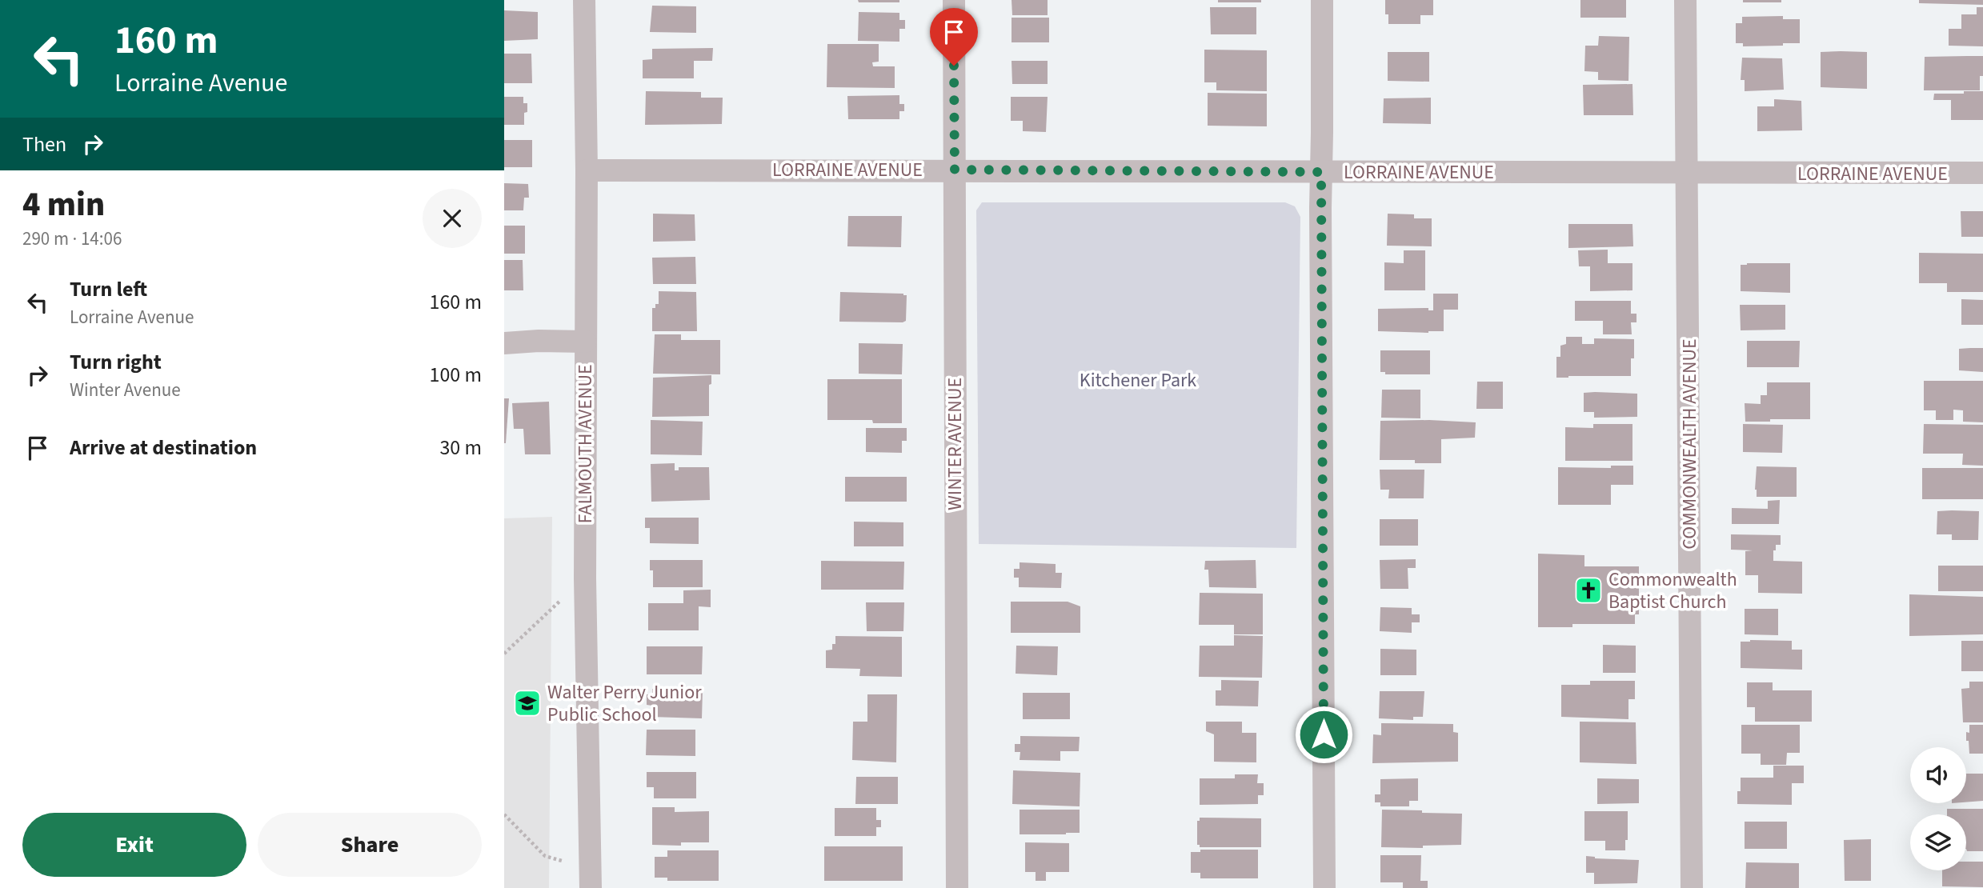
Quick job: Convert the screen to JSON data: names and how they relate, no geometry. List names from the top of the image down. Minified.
{"streets":{"street":["LORRAINE AVENUE","FALMOUTH AVENUE","WINTER AVENUE","COMMONWEALTH AVENUE"]},"crossings":[["LORRAINE AVENUE","FALMOUTH AVENUE"],["LORRAINE AVENUE","WINTER AVENUE"],["LORRAINE AVENUE","COMMONWEALTH AVENUE"]],"parks":["Kitchener Park"],"places":{"church":["Commonwealth Baptist Church"],"school or university":["Walter Perry Junior Public School"]},"page":{"turn":["160 m","Lorraine Avenue"],"then":"Then","heading":["4 min","290 m · 14:06"],"list":[{"name":"Turn left","note":"Lorraine Avenue","value":"160 m"},{"name":"Turn right","note":"Winter Avenue","value":"100 m"},{"name":"Arrive at destination","value":"30 m"}],"buttons":["Exit","Share"]}}
